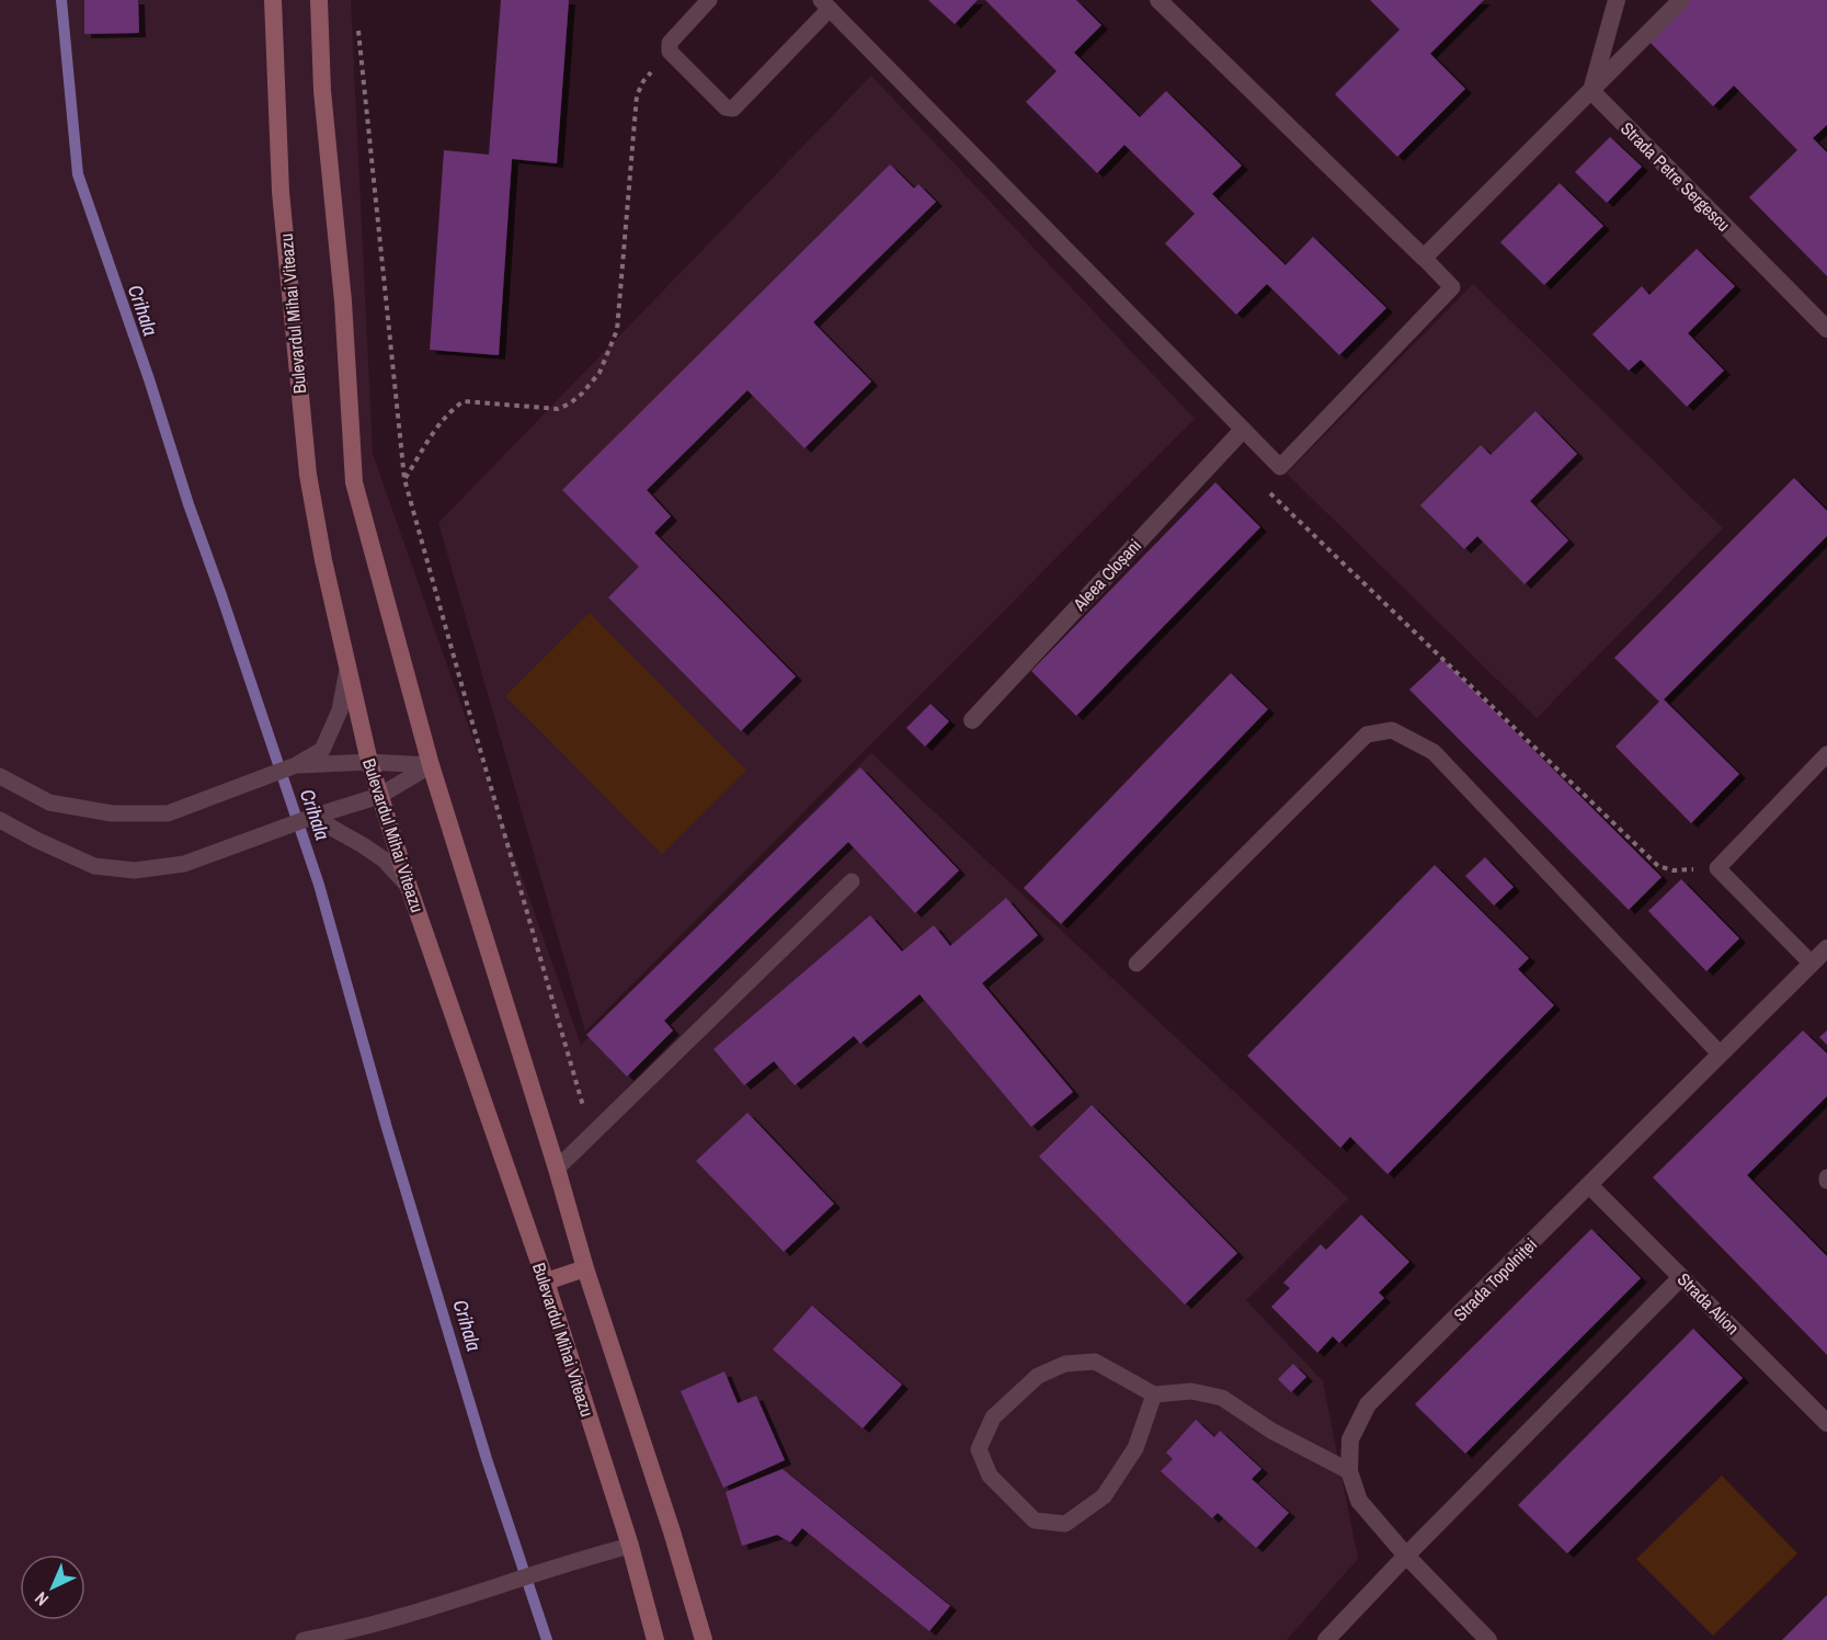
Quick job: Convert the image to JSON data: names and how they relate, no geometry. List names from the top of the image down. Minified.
{"streets":{"main road":["Bulevardul Mihai Viteazu"],"street":["Strada Petre Sergescu","Aleea Cloșani","Strada Topolniței","Strada Alion"]},"crossings":[["Strada Topolniței","Strada Alion"]],"water":["Crihala"],"north":"bottom left"}
